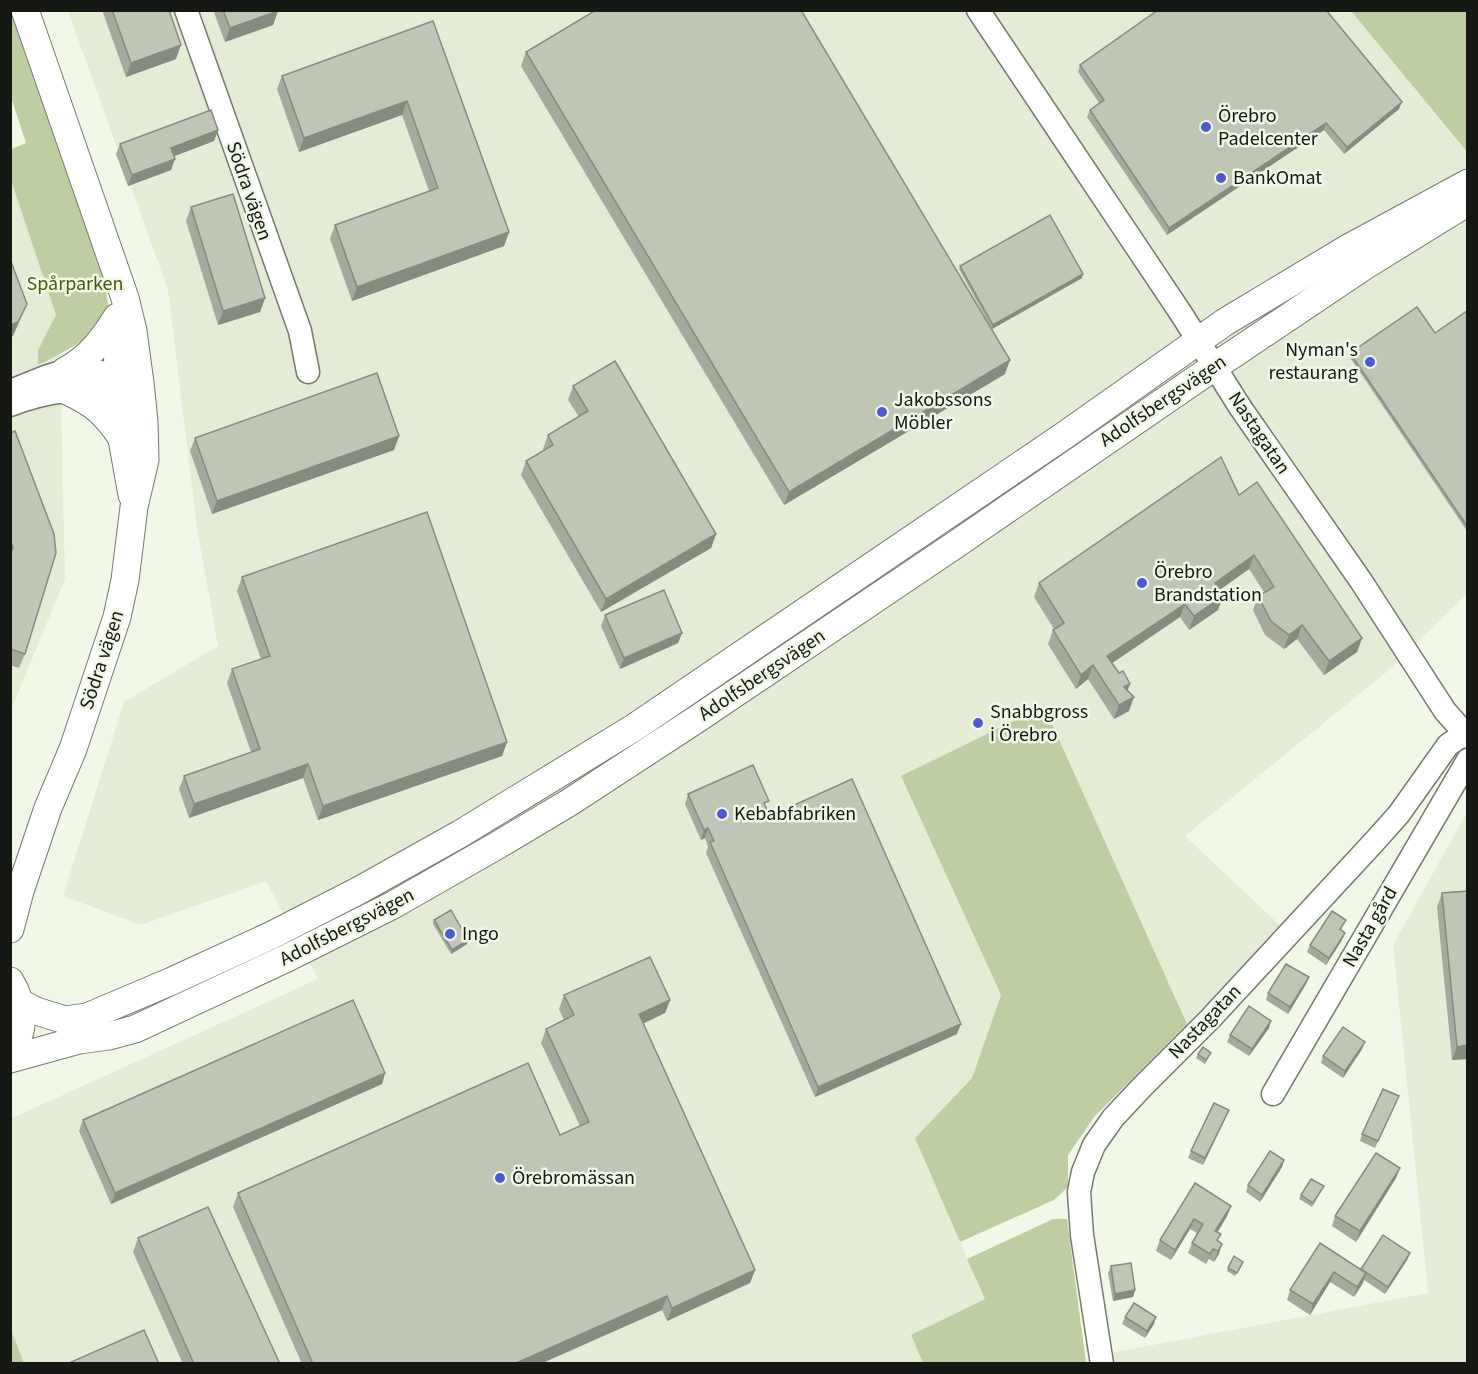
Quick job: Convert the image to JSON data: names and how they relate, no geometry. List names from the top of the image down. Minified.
{"streets":{"main road":["Södra vägen","Adolfsbergsvägen"],"street":["Nastagatan","Nasta gård"]},"crossings":[["Adolfsbergsvägen","Nastagatan"]],"parks":["Spårparken"],"places":["Örebro Padelcenter","BankOmat","Nyman's restaurang","Jakobssons Möbler","Örebro Brandstation","Snabbgross i Örebro","Kebabfabriken","Ingo","Örebromässan"]}
